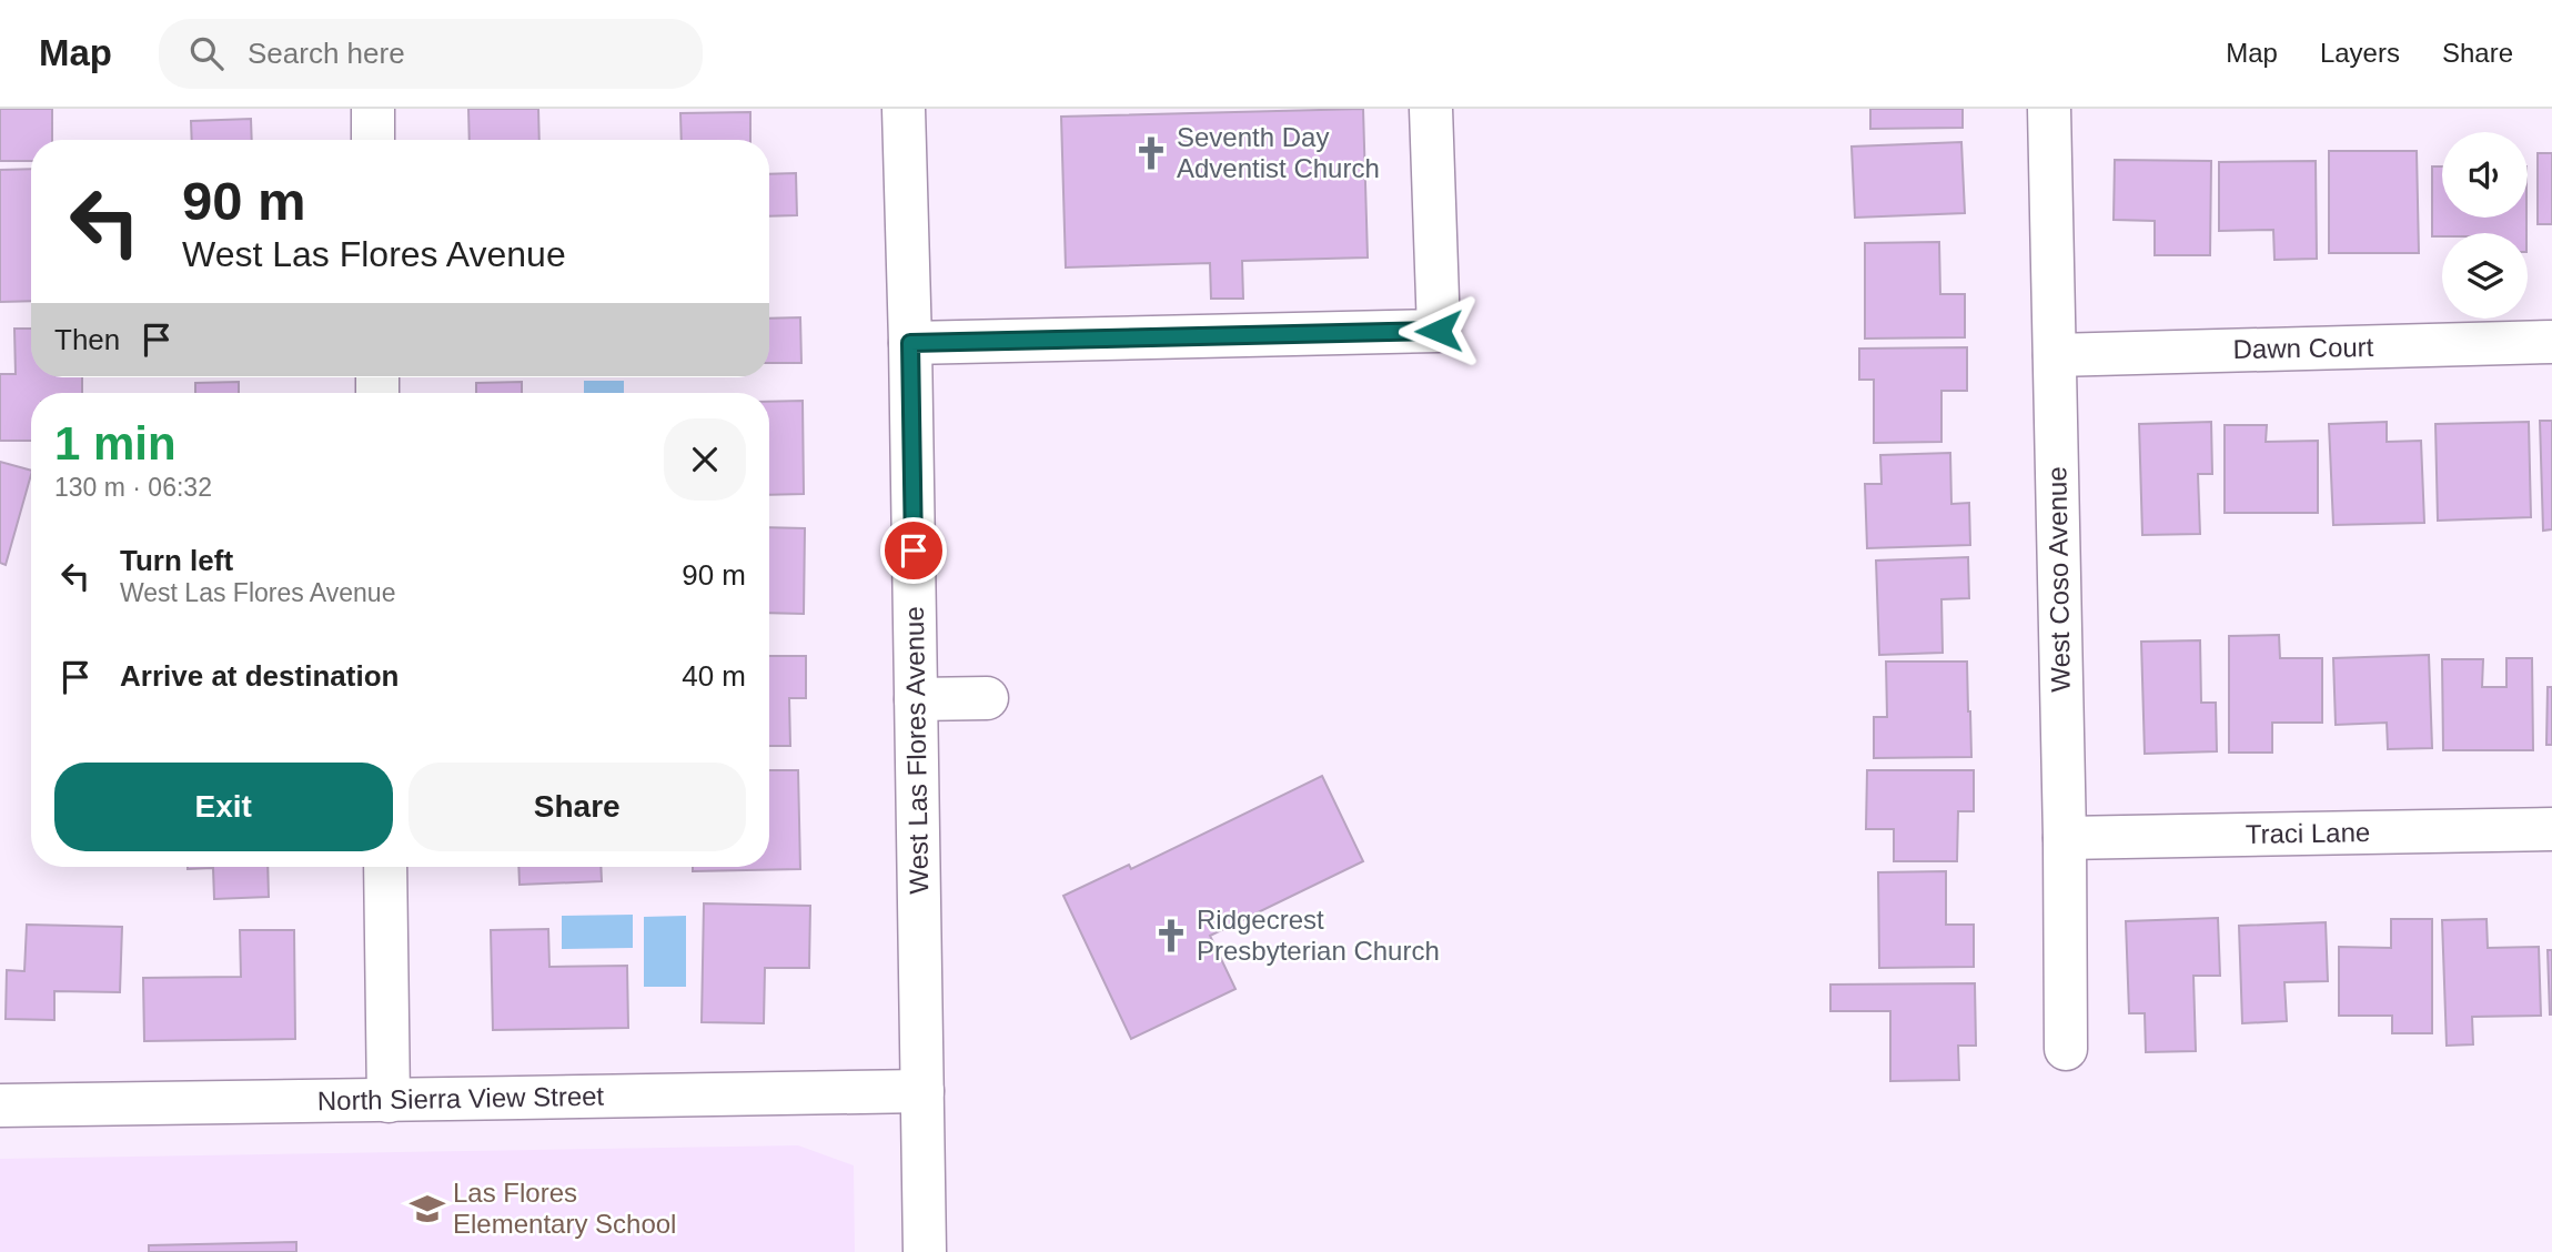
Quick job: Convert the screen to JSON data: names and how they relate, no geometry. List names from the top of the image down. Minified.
{"streets":{"street":["Dawn Court","West Coso Avenue","West Las Flores Avenue","Traci Lane","North Sierra View Street"]},"crossings":[["Dawn Court","West Coso Avenue"],["West Coso Avenue","Traci Lane"],["West Las Flores Avenue","North Sierra View Street"]],"places":{"church":["Seventh Day Adventist Church","Ridgecrest Presbyterian Church"],"school or university":["Las Flores Elementary School"]},"page":{"header":"Map","search":"Search here","nav":["Map","Layers","Share"],"turn":["90 m","West Las Flores Avenue"],"then":"Then","heading":["1 min","130 m · 06:32"],"list":[{"name":"Turn left","note":"West Las Flores Avenue","value":"90 m"},{"name":"Arrive at destination","value":"40 m"}],"buttons":["Exit","Share"]}}
